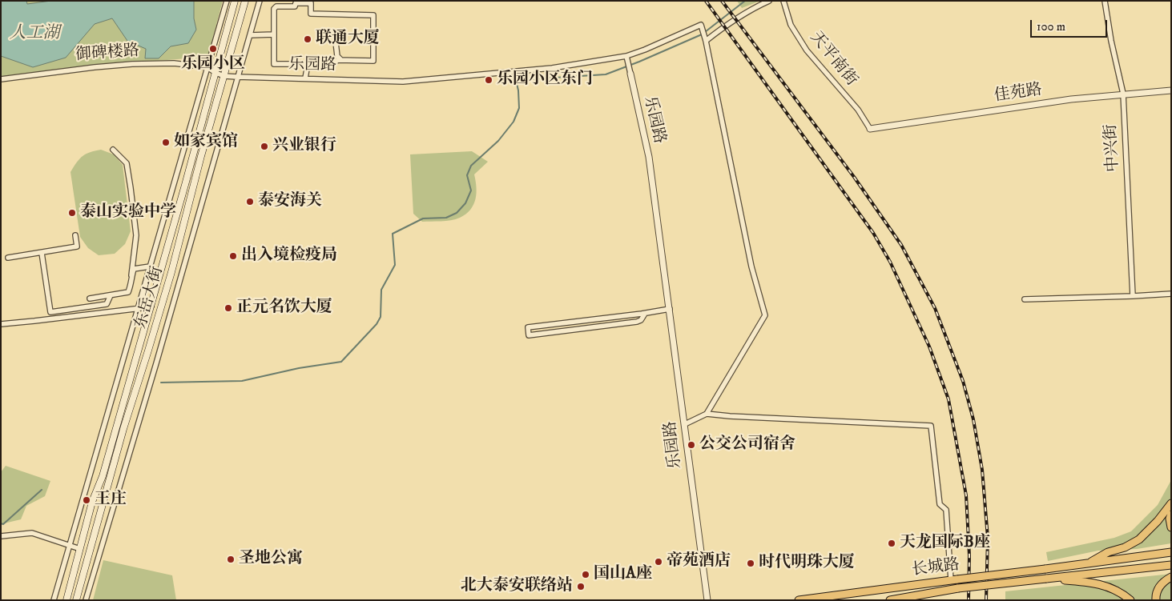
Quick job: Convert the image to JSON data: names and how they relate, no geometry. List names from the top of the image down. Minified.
{"streets":{"main road":["东岳大街","长城路"],"street":["御碑楼路","天平南街","乐园路","佳苑路","中兴街"]},"crossings":[["御碑楼路","乐园路"],["御碑楼路","东岳大街"],["天平南街","佳苑路"],["乐园路","东岳大街"],["佳苑路","中兴街"]],"water":["人工湖"],"places":["联通大厦","乐园小区","乐园小区东门","如家宾馆","兴业银行","泰安海关","泰山实验中学","出入境检疫局","正元名饮大厦","公交公司宿舍","王庄","天龙国际B座","圣地公寓","帝苑酒店","时代明珠大厦","国山A座","北大泰安联络站"],"scale_bar":"100 m"}
